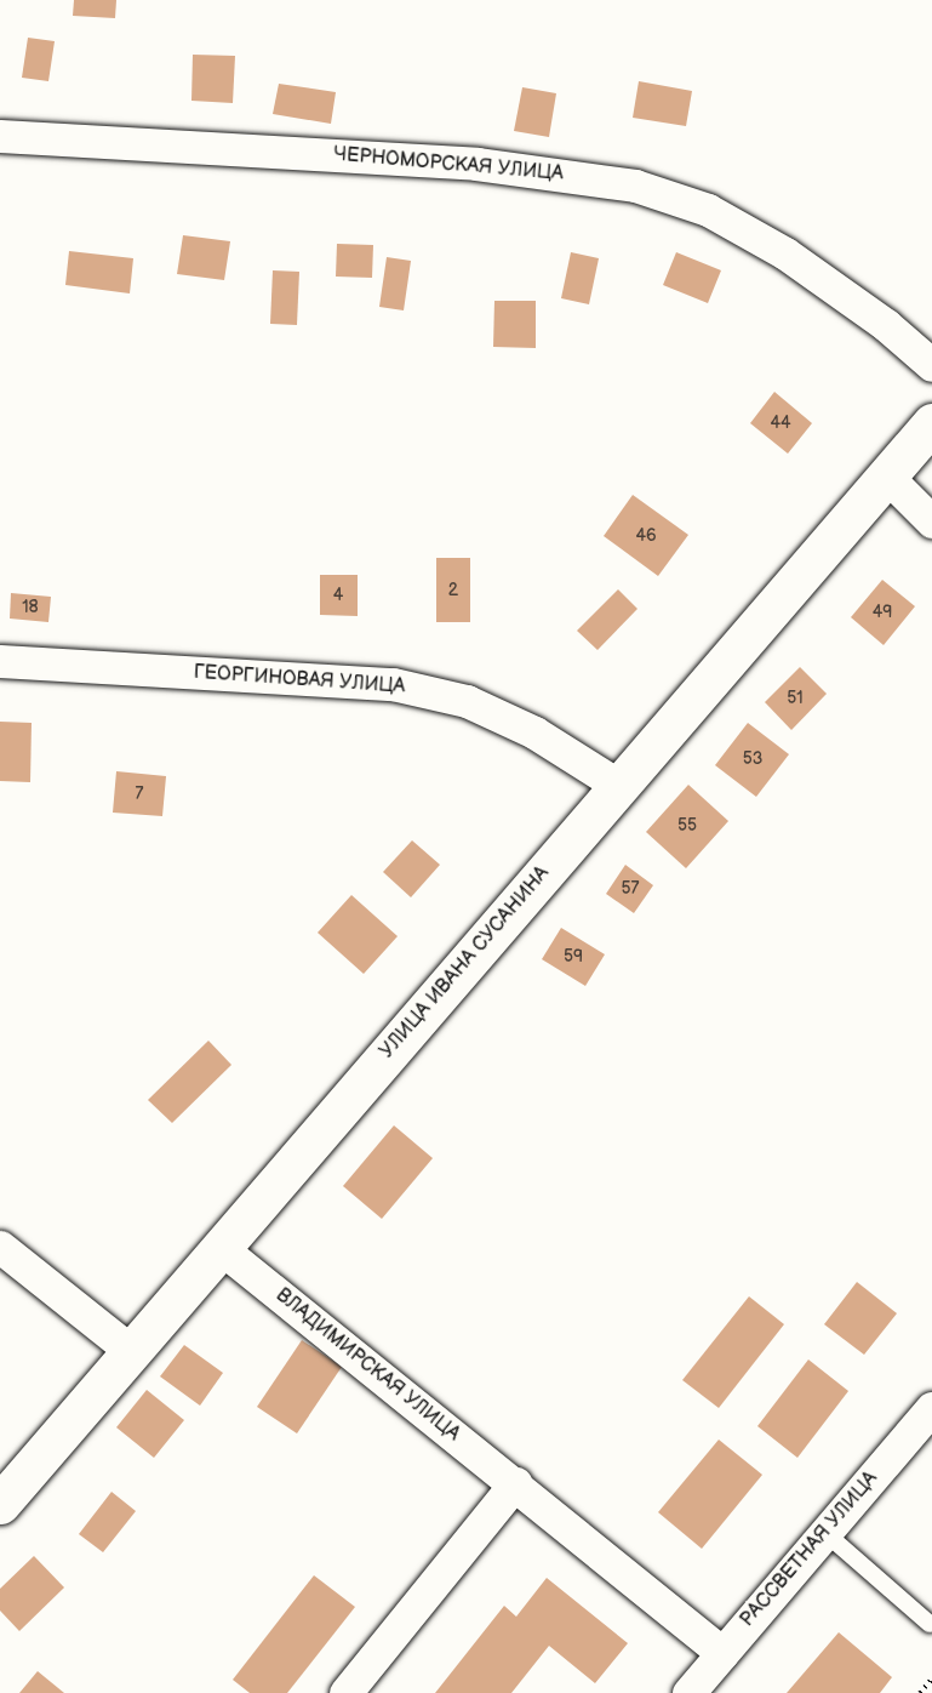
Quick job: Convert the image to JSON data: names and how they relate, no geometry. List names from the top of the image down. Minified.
{"streets":{"street":["ЧЕРНОМОРСКАЯ УЛИЦА","ГЕОРГИНОВАЯ УЛИЦА","УЛИЦА ИВАНА СУСАНИНА","ВЛАДИМИРСКАЯ УЛИЦА","РАССВЕТНАЯ УЛИЦА"]},"crossings":[["ГЕОРГИНОВАЯ УЛИЦА","УЛИЦА ИВАНА СУСАНИНА"],["УЛИЦА ИВАНА СУСАНИНА","ВЛАДИМИРСКАЯ УЛИЦА"],["ВЛАДИМИРСКАЯ УЛИЦА","РАССВЕТНАЯ УЛИЦА"]],"house_numbers":["44","46","2","4","18","49","51","53","7","55","57","59"]}
